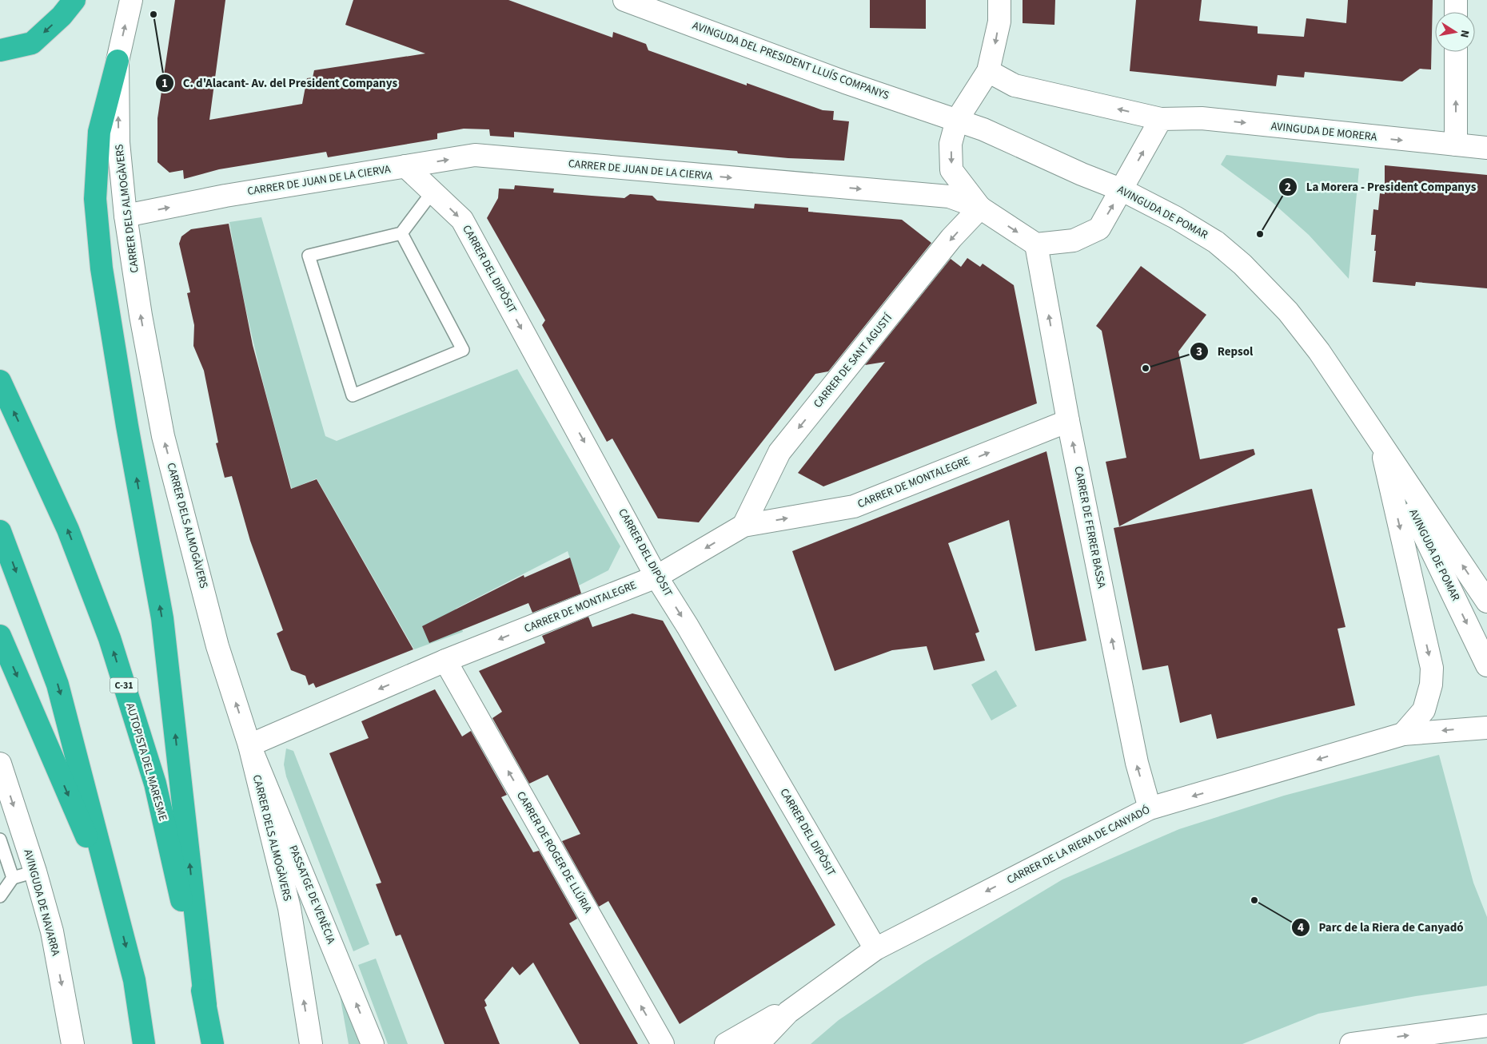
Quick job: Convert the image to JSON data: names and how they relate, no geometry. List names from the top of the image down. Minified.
{"streets":{"highway":["C-31","AUTOPISTA DEL MARESME"],"street":["AVINGUDA DEL PRESIDENT LLUÍS COMPANYS","AVINGUDA DE MORERA","CARRER DE JUAN DE LA CIERVA","CARRER DELS ALMOGÀVERS","AVINGUDA DE POMAR","CARRER DEL DIPÒSIT","CARRER DE SANT AGUSTÍ","CARRER DE MONTALEGRE","CARRER DE FERRER BASSA","CARRER DE LA RIERA DE CANYADÓ","CARRER DE ROGER DE LLÚRIA","PASSATGE DE VENÈCIA","AVINGUDA DE NAVARRA"]},"crossings":[["AVINGUDA DEL PRESIDENT LLUÍS COMPANYS","AVINGUDA DE POMAR"],["CARRER DE JUAN DE LA CIERVA","CARRER DELS ALMOGÀVERS"],["CARRER DE JUAN DE LA CIERVA","CARRER DEL DIPÒSIT"],["CARRER DE JUAN DE LA CIERVA","CARRER DE SANT AGUSTÍ"],["CARRER DE JUAN DE LA CIERVA","CARRER DE FERRER BASSA"],["CARRER DELS ALMOGÀVERS","CARRER DE MONTALEGRE"],["CARRER DELS ALMOGÀVERS","PASSATGE DE VENÈCIA"],["CARRER DEL DIPÒSIT","CARRER DE MONTALEGRE"],["CARRER DEL DIPÒSIT","CARRER DE LA RIERA DE CANYADÓ"],["CARRER DE SANT AGUSTÍ","CARRER DE MONTALEGRE"],["CARRER DE MONTALEGRE","CARRER DE FERRER BASSA"],["CARRER DE MONTALEGRE","CARRER DE ROGER DE LLÚRIA"],["CARRER DE MONTALEGRE","PASSATGE DE VENÈCIA"],["CARRER DE FERRER BASSA","CARRER DE LA RIERA DE CANYADÓ"]],"one_way":["CARRER DE JUAN DE LA CIERVA","CARRER DELS ALMOGÀVERS","CARRER DEL DIPÒSIT","CARRER DE SANT AGUSTÍ","CARRER DE FERRER BASSA","CARRER DE LA RIERA DE CANYADÓ","CARRER DE ROGER DE LLÚRIA","PASSATGE DE VENÈCIA","AVINGUDA DE NAVARRA"],"places":["C. d'Alacant- Av. del President Companys","La Morera - President Companys","Repsol","Parc de la Riera de Canyadó"],"north":"right"}
